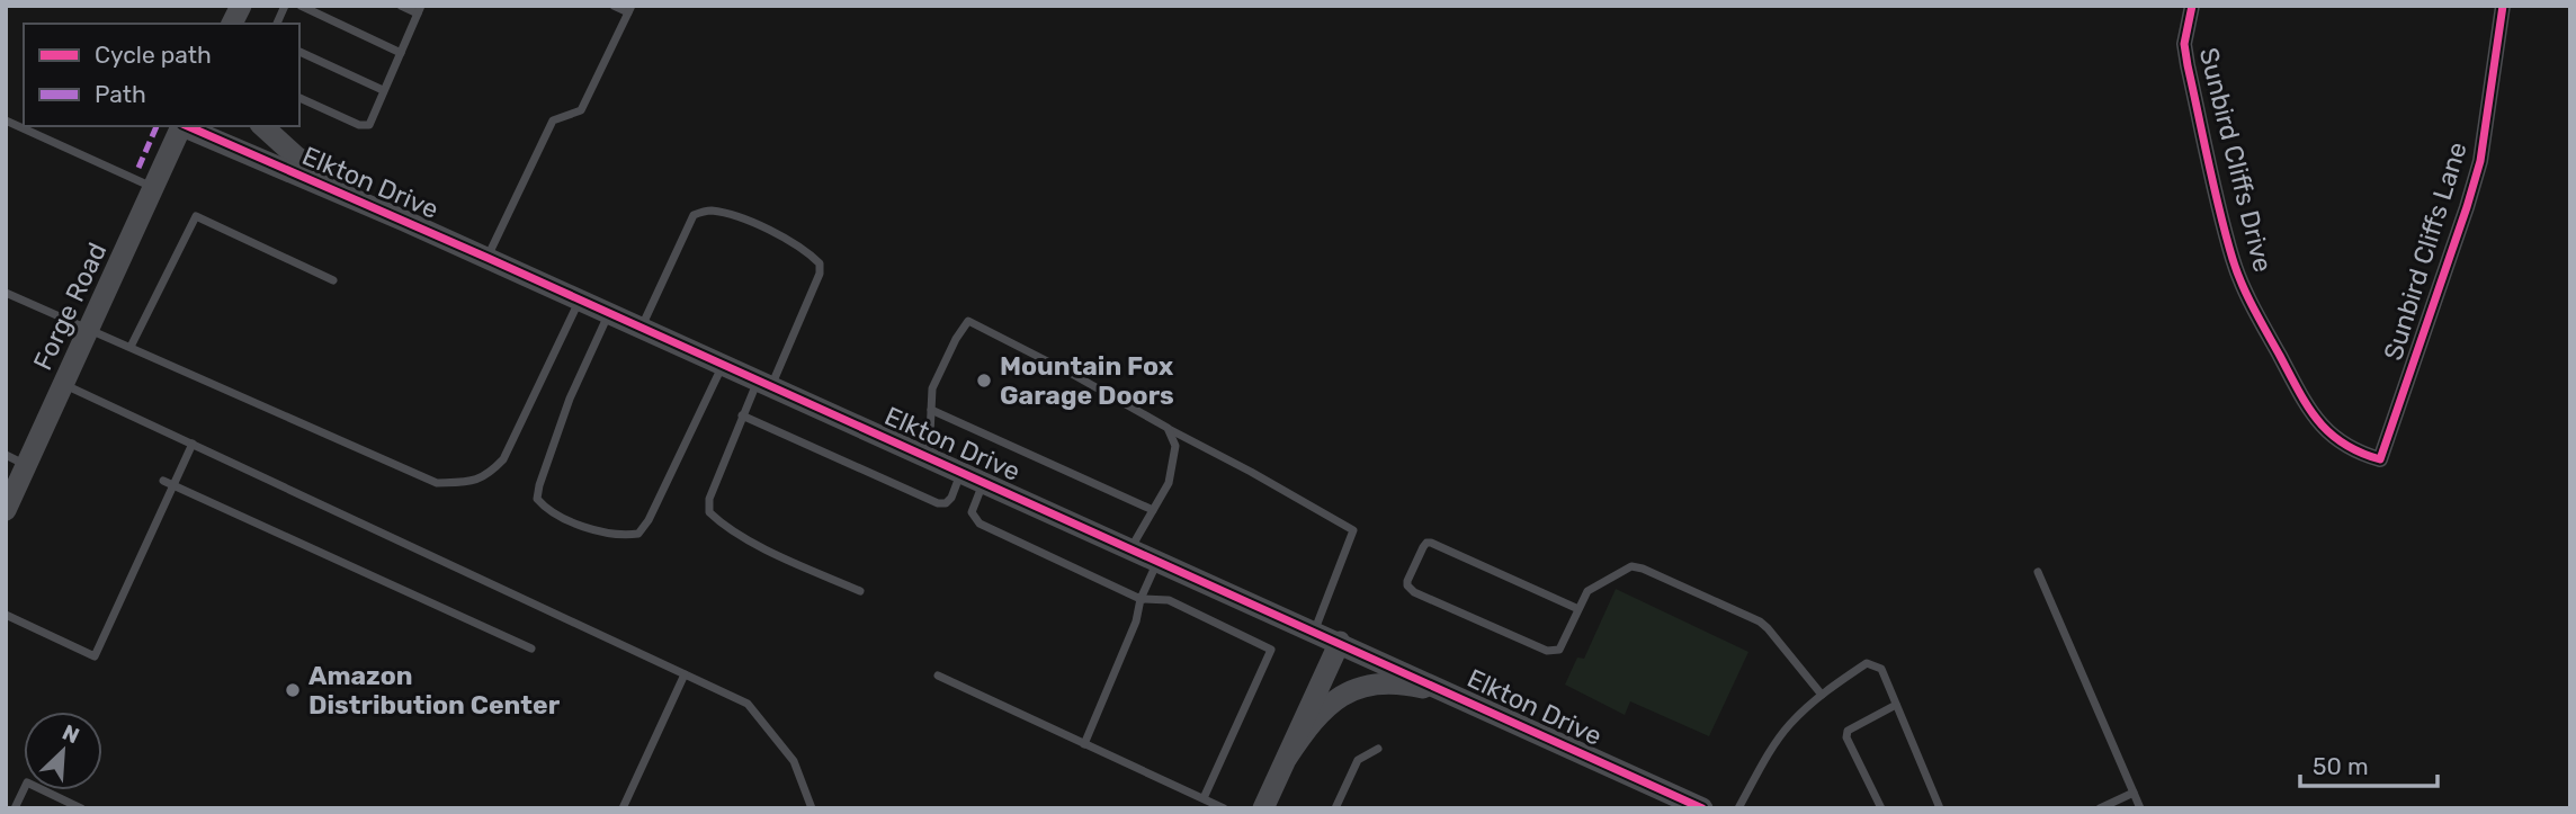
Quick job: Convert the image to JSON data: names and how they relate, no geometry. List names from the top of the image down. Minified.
{"streets":{"street":["Sunbird Cliffs Drive","Elkton Drive","Sunbird Cliffs Lane","Forge Road"]},"crossings":[["Sunbird Cliffs Drive","Sunbird Cliffs Lane"]],"places":["Mountain Fox Garage Doors","Amazon Distribution Center"],"legend":["Cycle path","Path"],"scale_bar":"50 m","north":"top right"}
